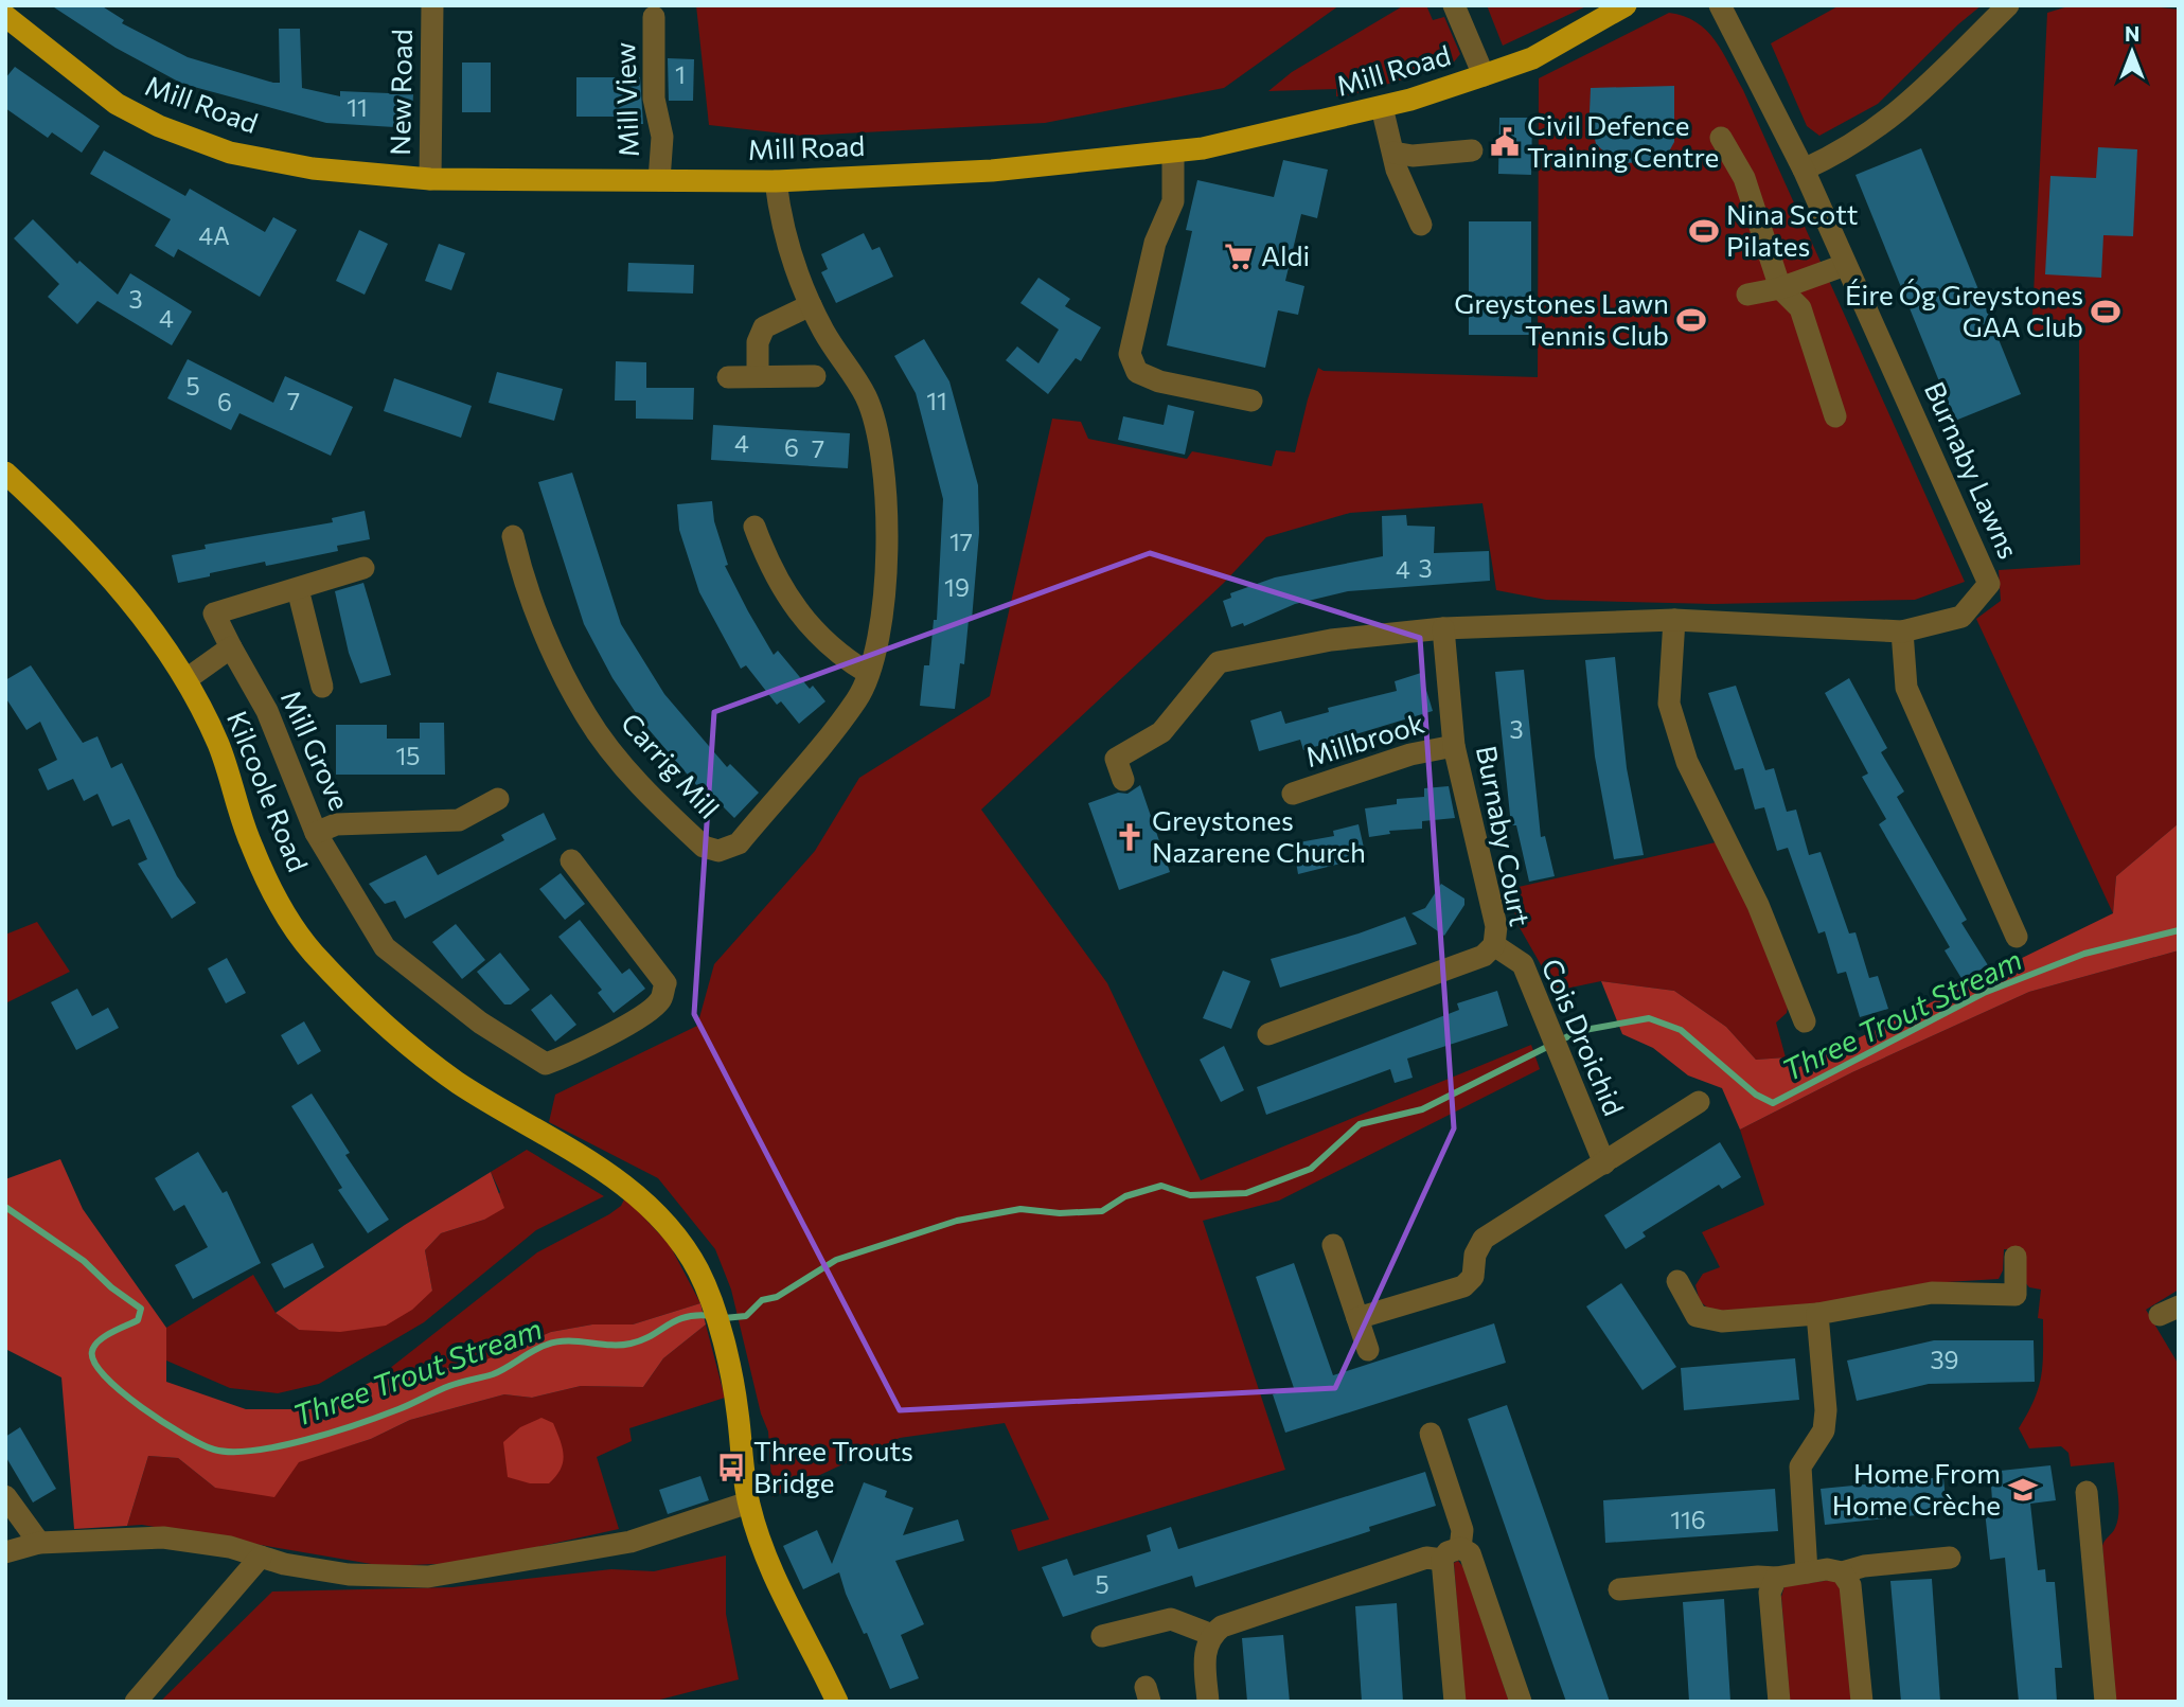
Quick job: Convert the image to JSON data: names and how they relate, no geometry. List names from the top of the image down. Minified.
{"streets":{"main road":["Mill Road","Kilcoole Road"],"street":["New Road","Mill View","Burnaby Lawns","Millbrook","Mill Grove","Carrig Mill","Burnaby Court","Cois Droichid"]},"crossings":[["Mill Road","New Road"],["Mill Road","Mill View"],["Mill Road","Carrig Mill"],["Burnaby Lawns","Burnaby Court"],["Millbrook","Burnaby Court"],["Burnaby Court","Cois Droichid"]],"water":["Three Trout Stream"],"places":{"public building":["Civil Defence Training Centre"],"sports":["Nina Scott Pilates","Éire Óg Greystones GAA Club","Greystones Lawn Tennis Club"],"supermarket":["Aldi"],"church":["Greystones Nazarene Church"],"bus stop":["Three Trouts Bridge"],"school or university":["Home From Home Crèche"]},"house_numbers":["1","11","4A","3","4","5","7","11","6","4","6","7","17","3","4","19","3","15","39","116","5"],"north":"top"}
